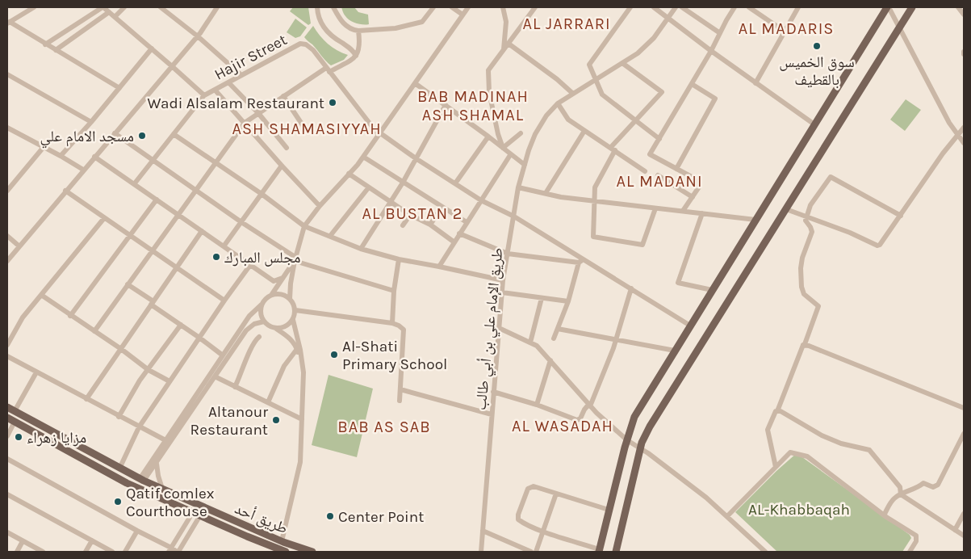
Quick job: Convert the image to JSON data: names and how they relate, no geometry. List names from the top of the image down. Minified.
{"streets":{"main road":["طريق أحد"],"street":["Hajir Street","طريق الإمام علي بن أبي طالب"]},"crossings":[["Hajir Street","طريق الإمام علي بن أبي طالب"]],"districts":["AL JARRARI","AL MADARIS","BAB MADINAH ASH SHAMAL","ASH SHAMASIYYAH","AL MADANI","AL BUSTAN 2","AL WASADAH","BAB AS SAB"],"parks":["AL-Khabbaqah"],"places":["سوق الخميس بالقطيف","Wadi Alsalam Restaurant","مسجد الامام علي","مجلس المبارك","Al-Shati Primary School","Altanour Restaurant","مزايا زهراء","Qatif comlex Courthouse","Center Point"]}
